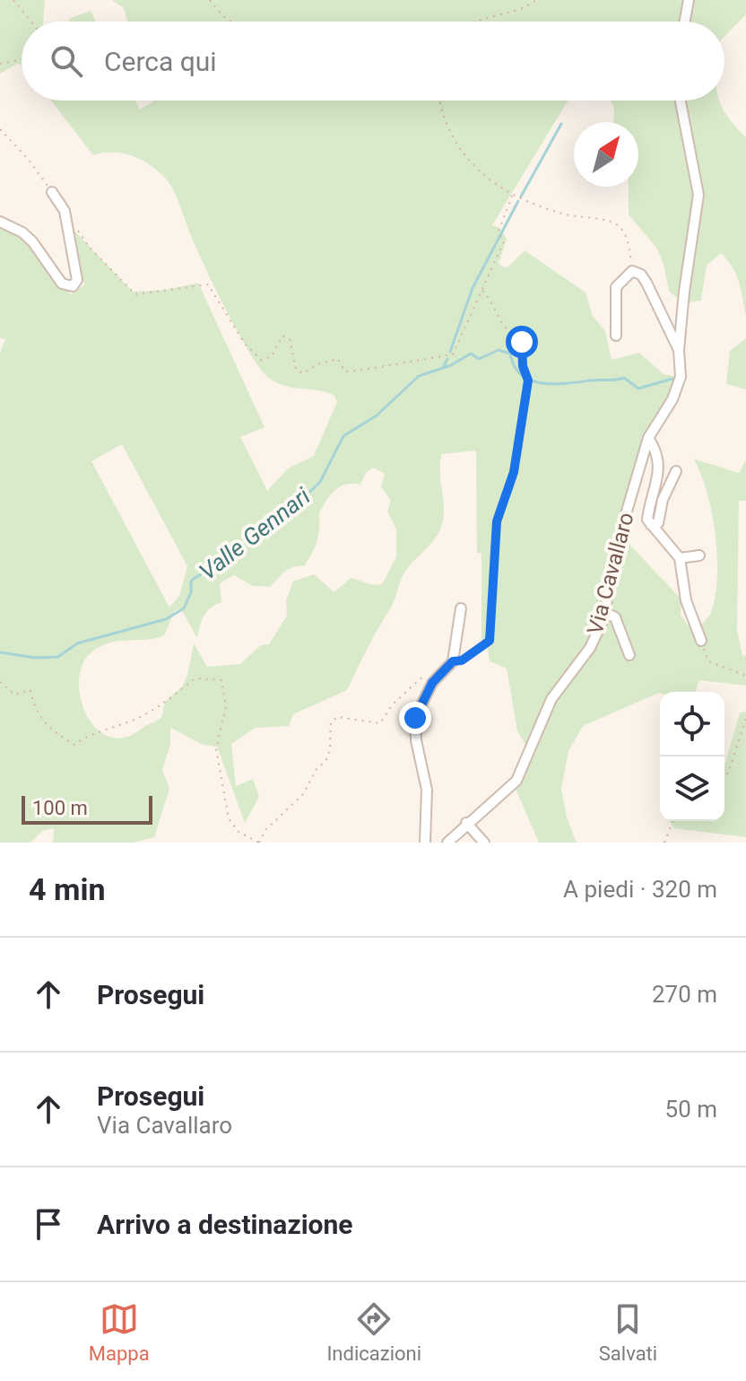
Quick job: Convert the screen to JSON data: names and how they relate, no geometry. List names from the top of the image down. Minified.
{"streets":{"street":["Via Cavallaro"]},"water":["Valle Gennari"],"scale_bar":"100 m","north":"top right","page":{"search":"Cerca qui","scale":"100 m","heading":["4 min","A piedi · 320 m"],"list":[["Prosegui","270 m"],["Prosegui","Via Cavallaro","50 m"],"Arrivo a destinazione"],"nav":["Mappa","Indicazioni","Salvati"]}}
